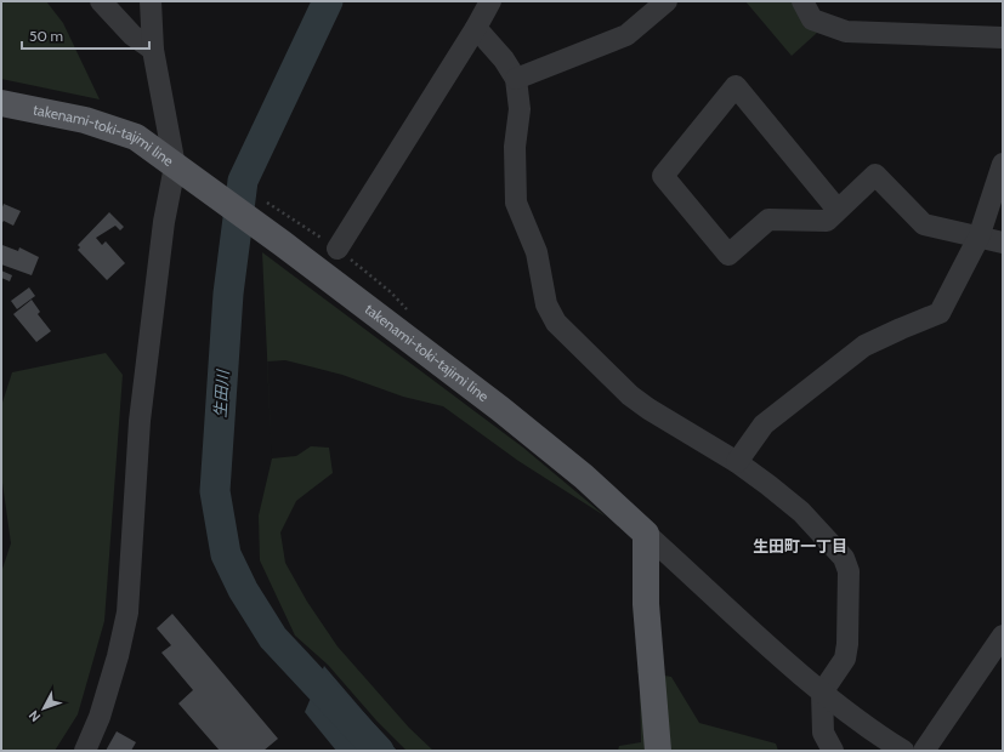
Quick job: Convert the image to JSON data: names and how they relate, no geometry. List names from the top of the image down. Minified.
{"streets":{"main road":["takenami-toki-tajimi line"]},"districts":["生田町一丁目"],"water":["生田川"],"scale_bar":"50 m","north":"bottom left"}
